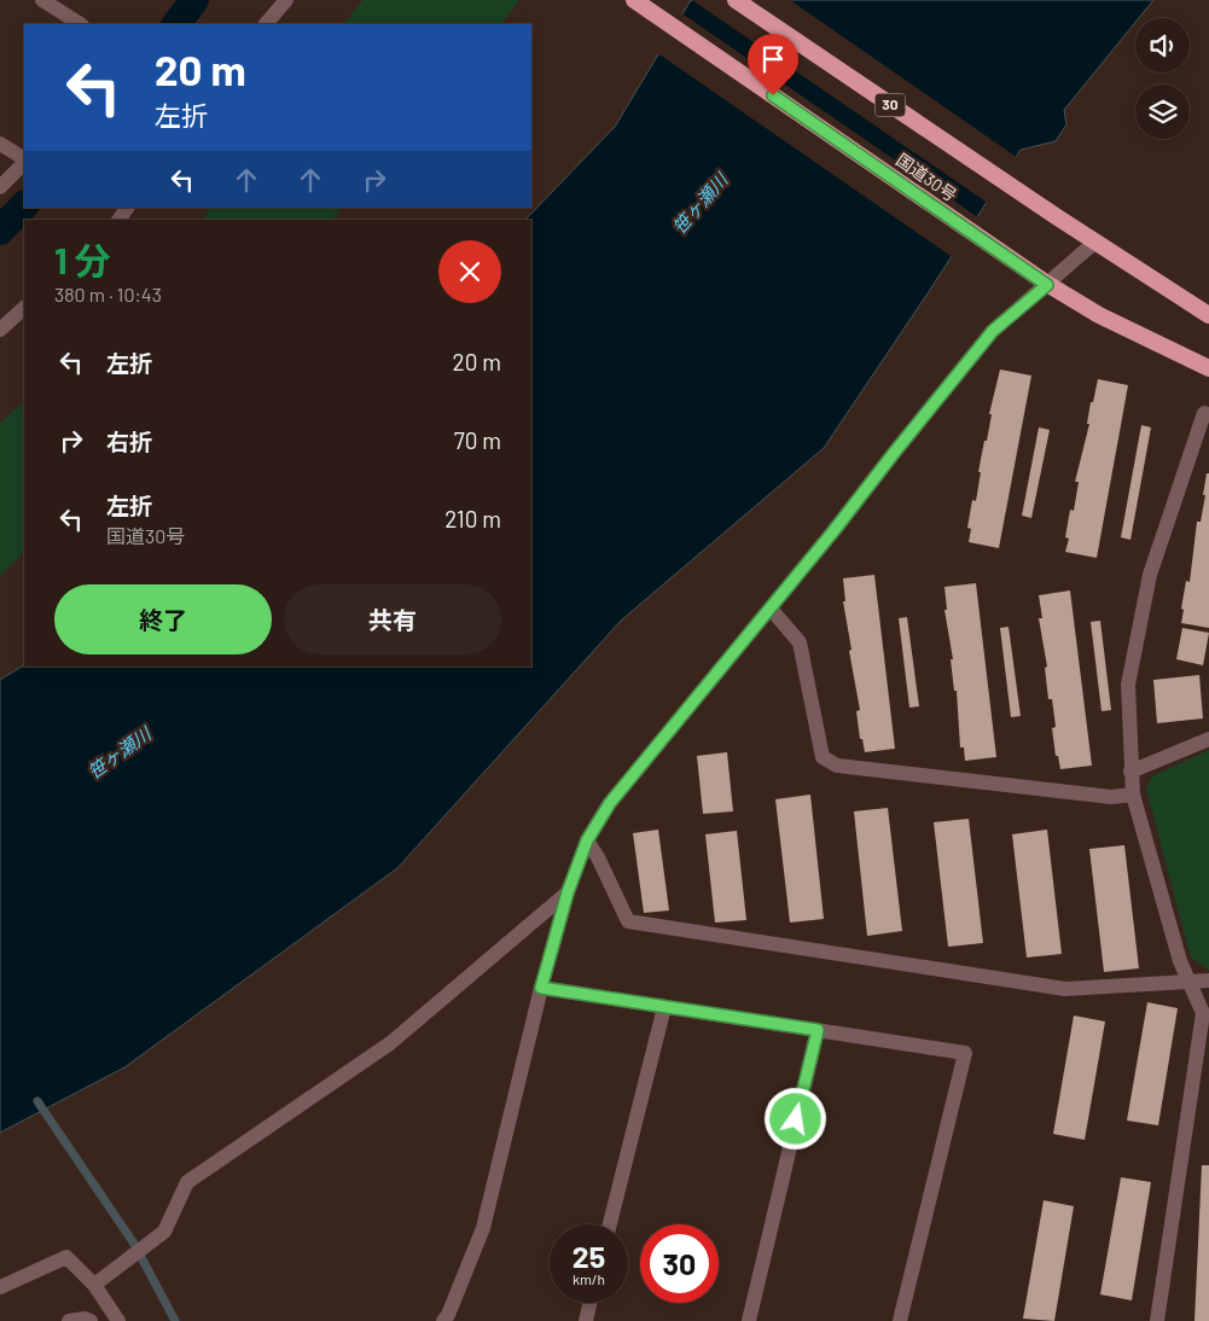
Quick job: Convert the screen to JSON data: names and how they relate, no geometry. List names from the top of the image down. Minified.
{"streets":{"highway":["30","国道30号"]},"water":["笹ヶ瀬川"],"page":{"turn":["20 m","左折"],"heading":["1 分","380 m · 10:43"],"list":[{"name":"左折","value":"20 m"},{"name":"右折","value":"70 m"},{"name":"左折","note":"国道30号","value":"210 m"}],"buttons":["終了","共有"],"speed":"25 km/h","limit":"30"}}
